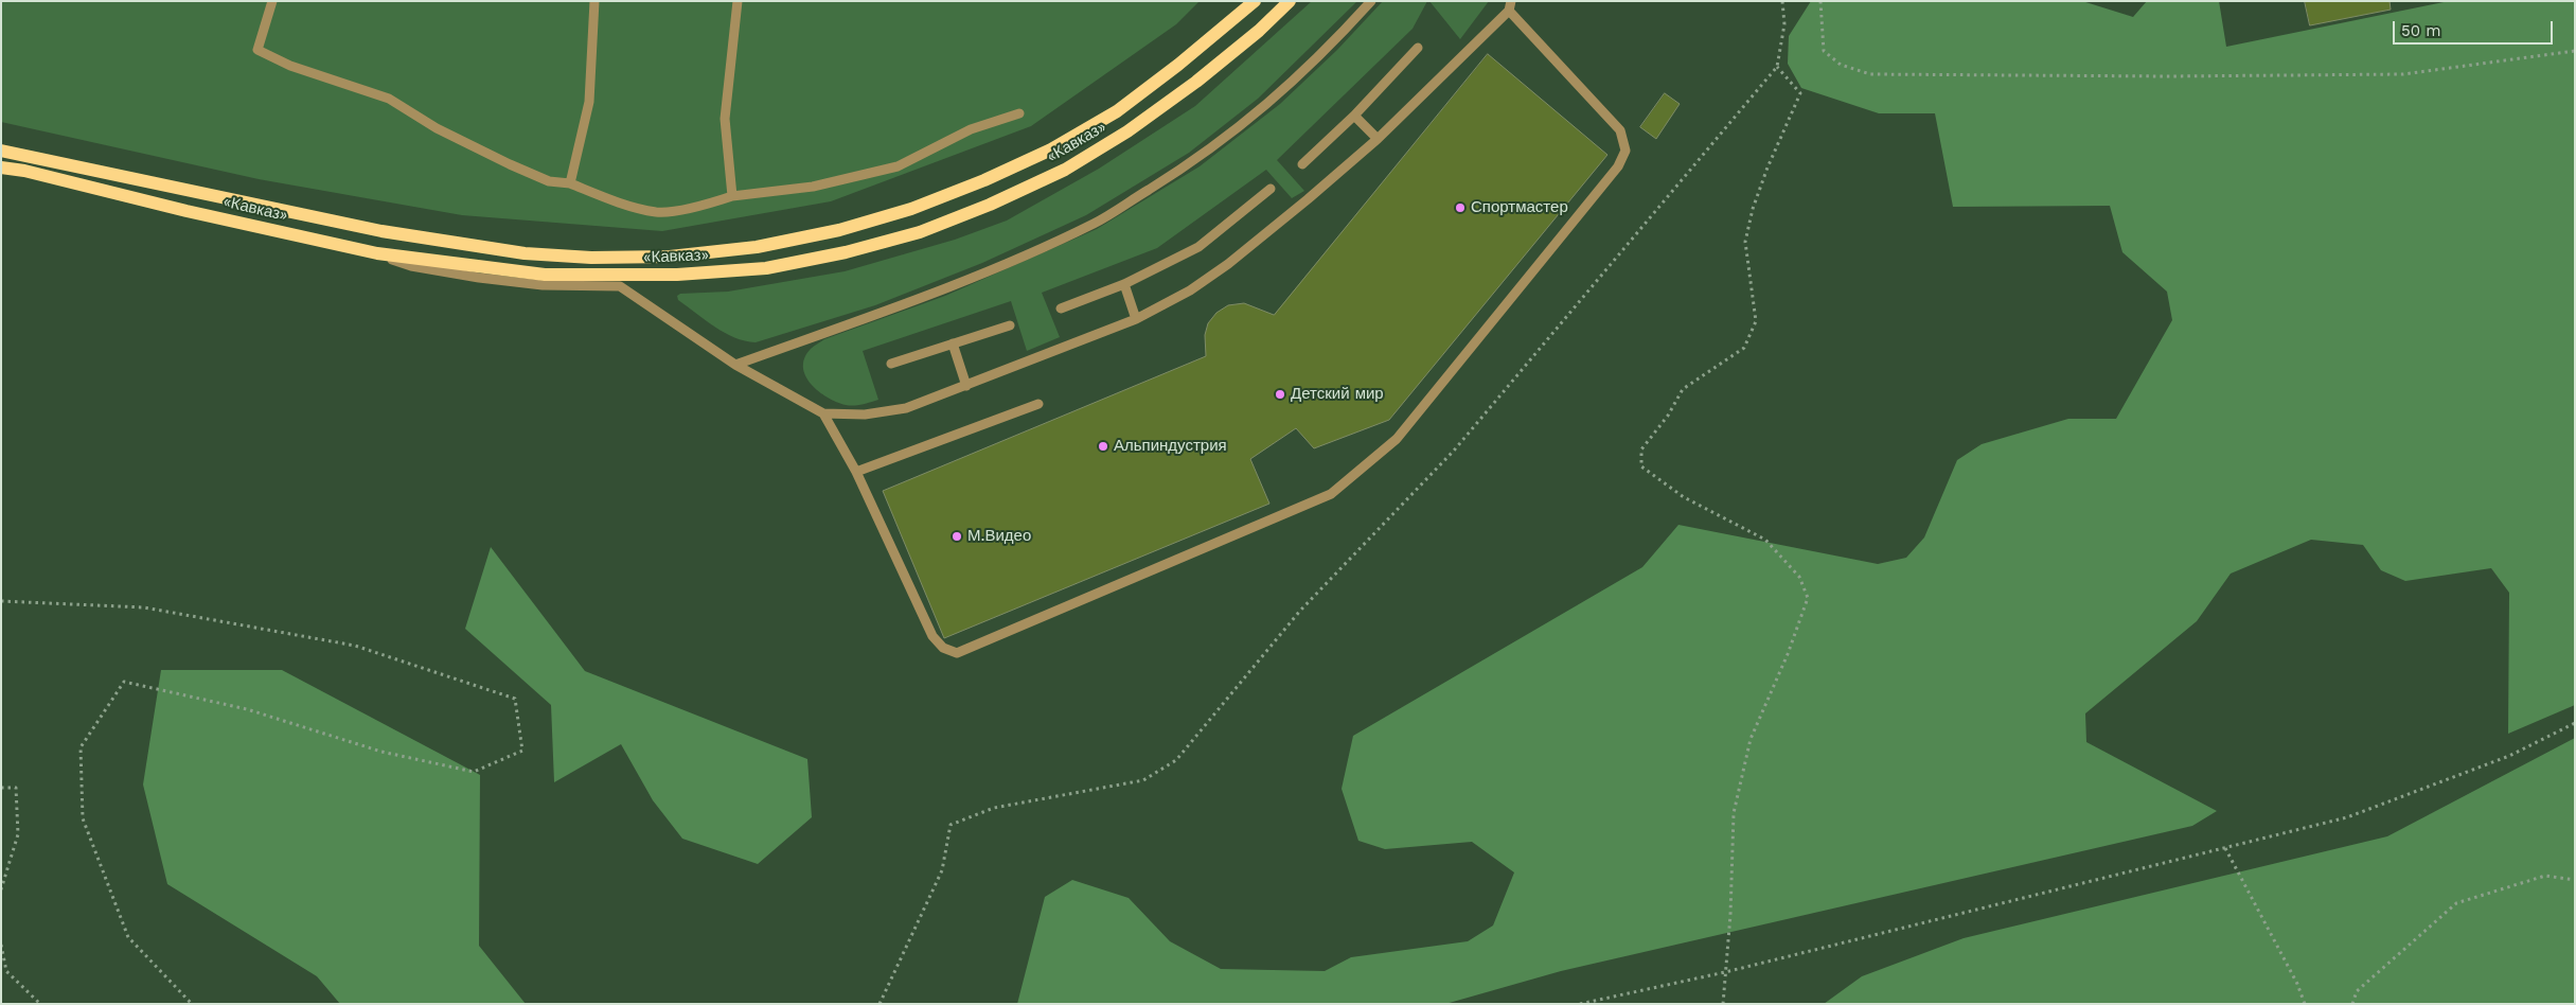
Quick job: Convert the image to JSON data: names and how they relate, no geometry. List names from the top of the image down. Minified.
{"streets":{"main road":["«Кавказ»"]},"places":["Спортмастер","Детский мир","Альпиндустрия","М.Видео"],"scale_bar":"50 m"}
